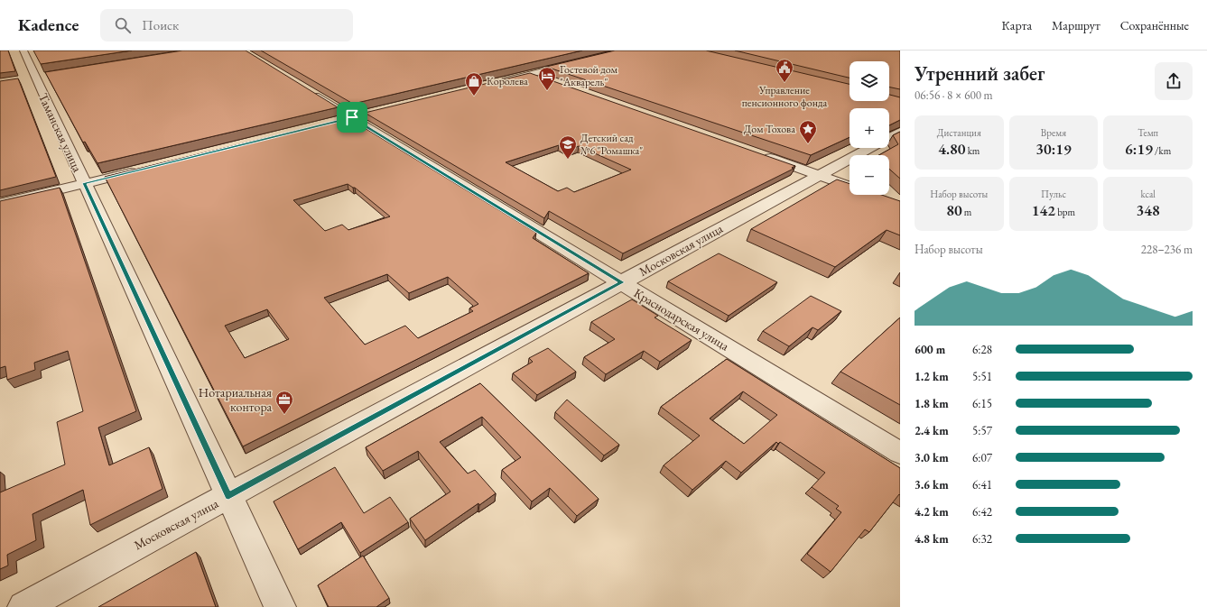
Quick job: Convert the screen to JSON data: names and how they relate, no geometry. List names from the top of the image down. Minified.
{"streets":{"street":["Таманская улица","Московская улица","Краснодарская улица"]},"crossings":[["Таманская улица","Московская улица"],["Московская улица","Краснодарская улица"]],"places":{"public building":["Управление пенсионного фонда"],"hotel":["Гостевой дом \"Акварель\""],"shop":["Королева"],"place":["Дом Тохова"],"school or university":["Детский сад №6 \"Ромашка\""],"office":["Нотариальная контора"]},"page":{"header":"Kadence","search":"Поиск","nav":["Карта","Маршрут","Сохранённые"],"heading":["Утренний забег","06:56 · 8 × 600 m"],"map_buttons":["+","−"],"stats":[["Дистанция","4.80 km"],["Время","30:19"],["Темп","6:19 /km"],["Набор высоты","80 m"],["Пульс","142 bpm"],["kcal","348"]],"chart":["Набор высоты","228–236 m"],"list":[{"name":"600 m","note":"6:28"},{"name":"1.2 km","note":"5:51"},{"name":"1.8 km","note":"6:15"},{"name":"2.4 km","note":"5:57"},{"name":"3.0 km","note":"6:07"},{"name":"3.6 km","note":"6:41"},{"name":"4.2 km","note":"6:42"},{"name":"4.8 km","note":"6:32"}]}}
